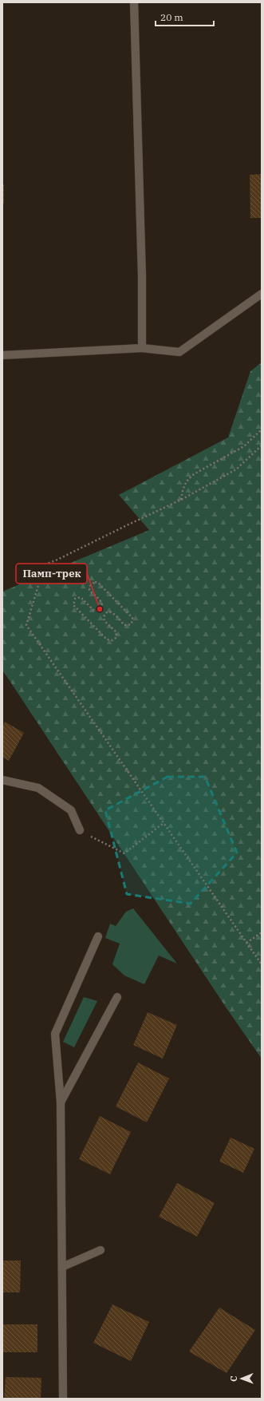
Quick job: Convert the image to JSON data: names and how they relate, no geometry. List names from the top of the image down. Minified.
{"places":["Памп-трек"],"scale_bar":"20 m","north":"left"}
